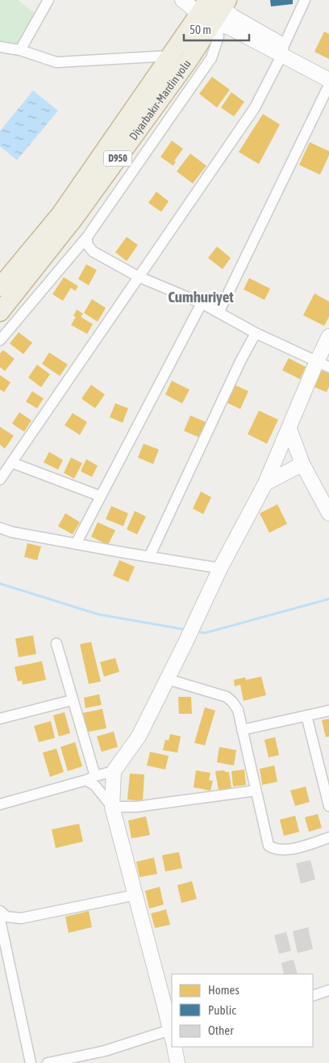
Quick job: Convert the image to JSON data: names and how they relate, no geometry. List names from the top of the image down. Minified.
{"streets":{"highway":["Diyarbakır-Mardin yolu","D950"]},"districts":["Cumhuriyet"],"legend":["Homes","Public","Other"],"scale_bar":"50 m"}
